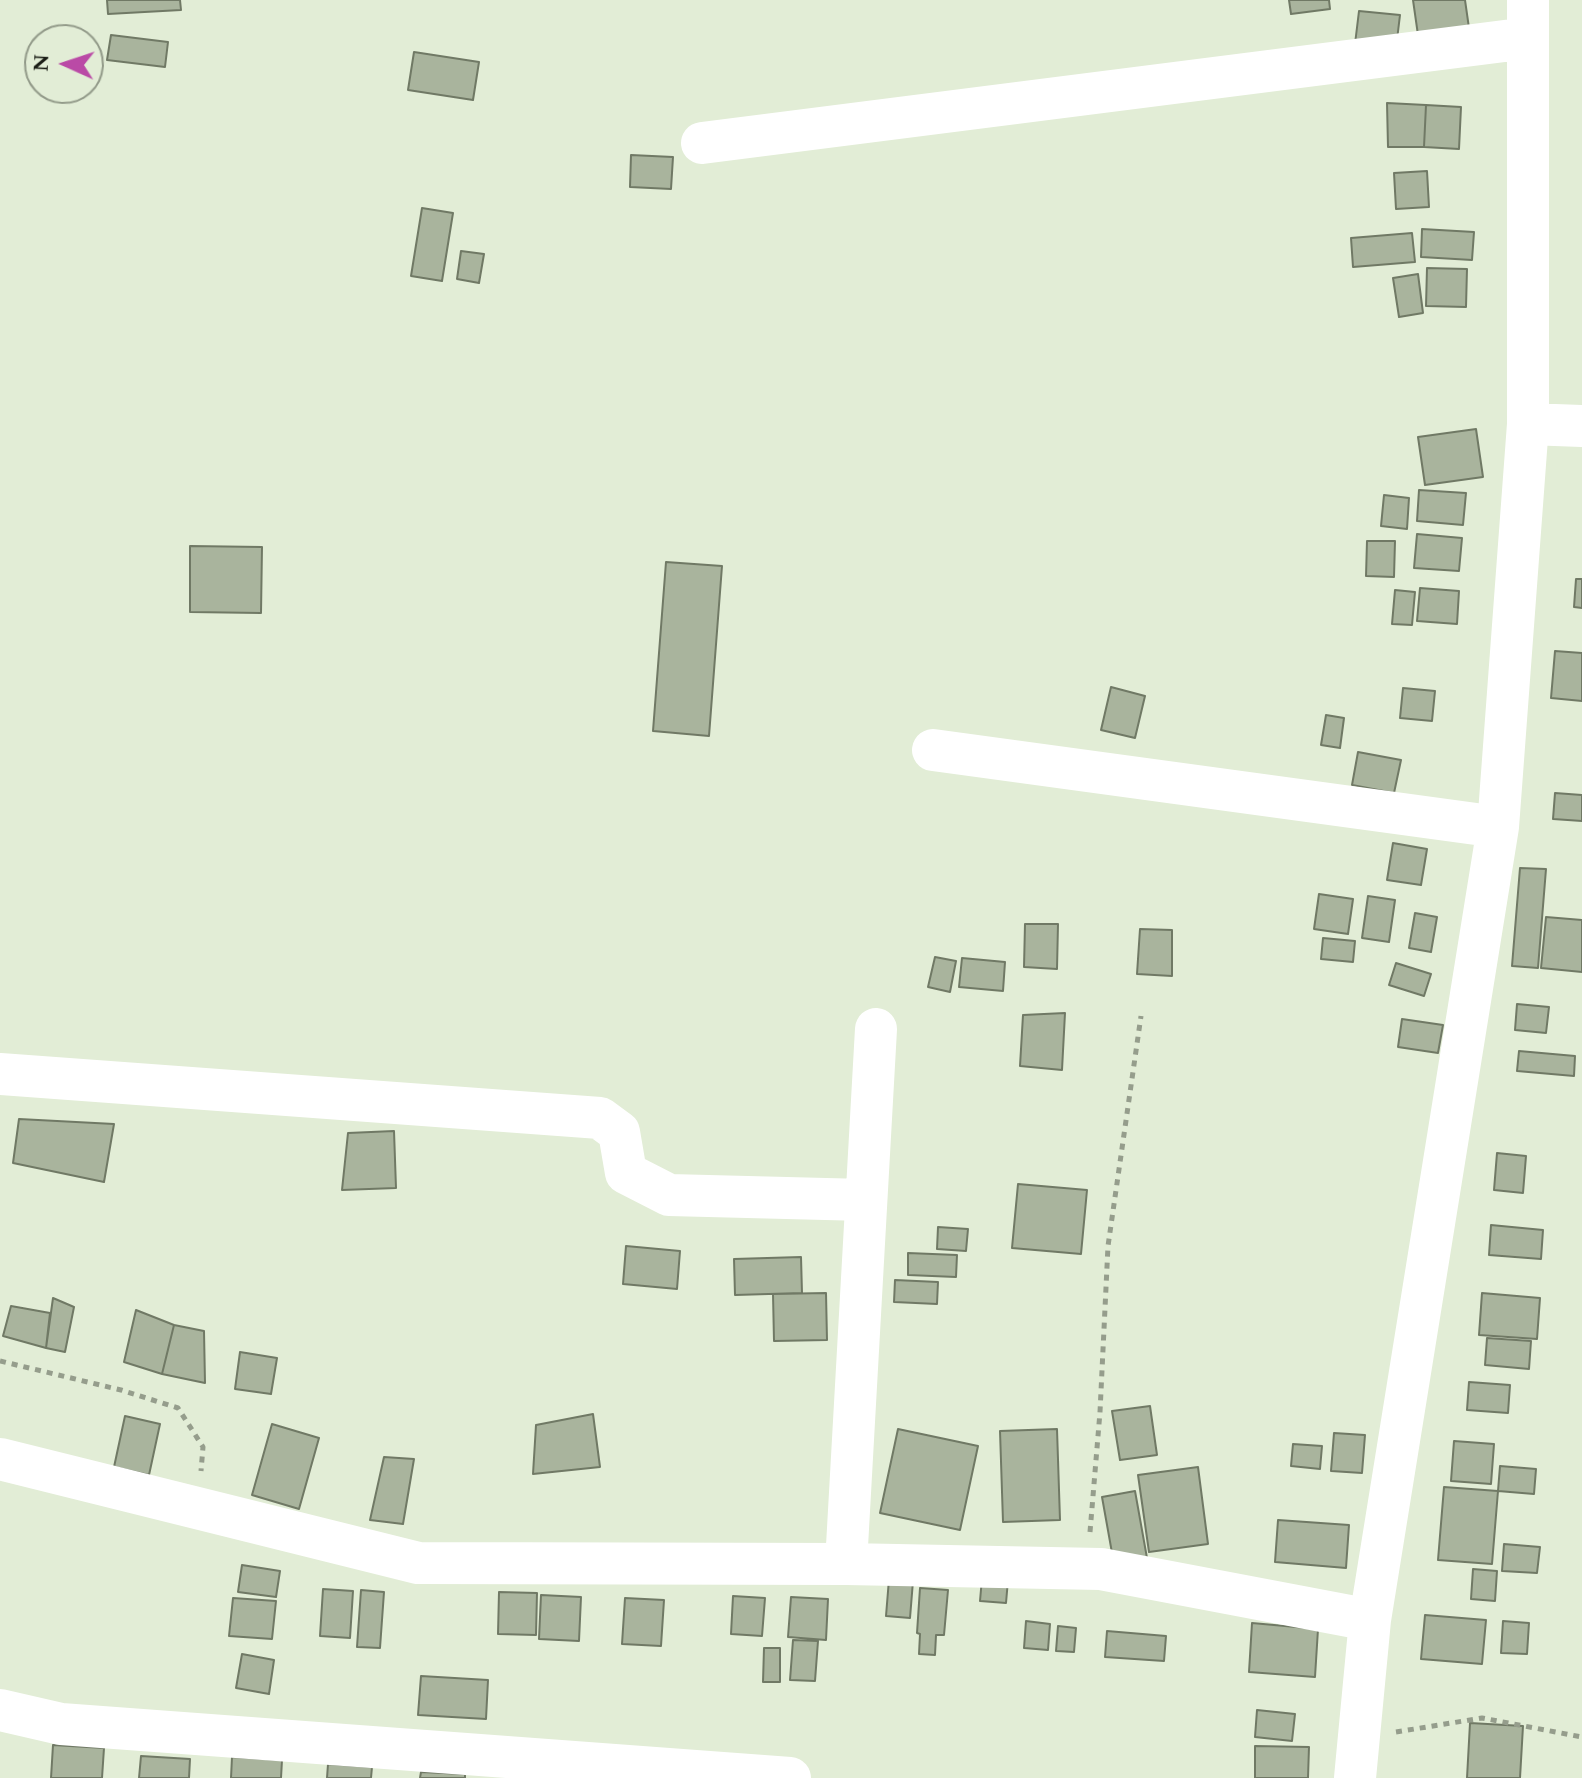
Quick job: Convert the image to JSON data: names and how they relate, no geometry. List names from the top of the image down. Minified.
{"north":"left"}
